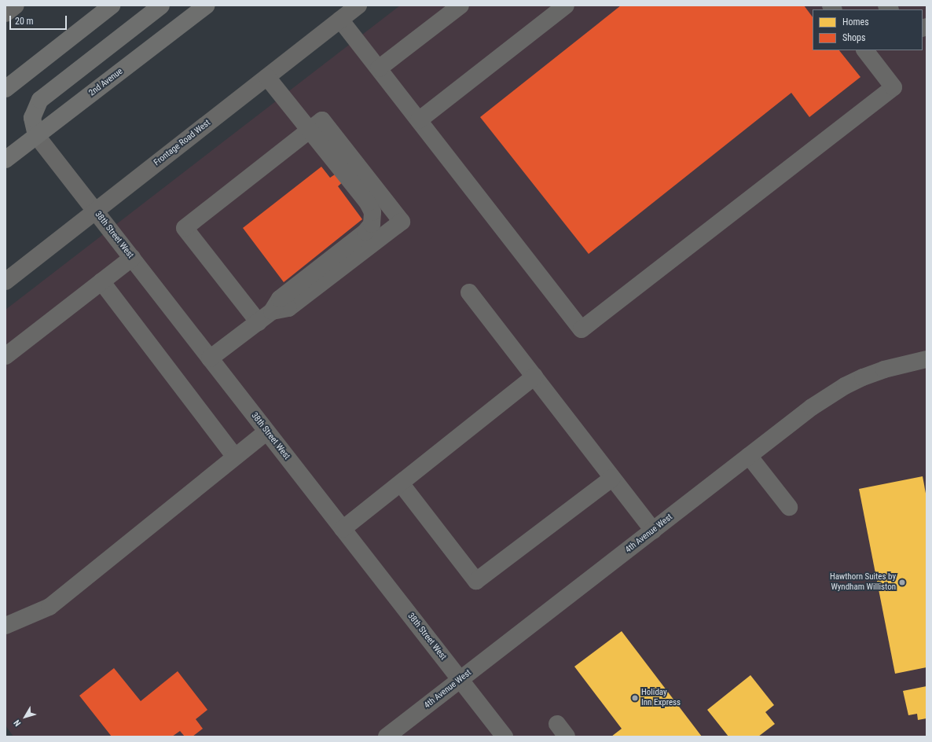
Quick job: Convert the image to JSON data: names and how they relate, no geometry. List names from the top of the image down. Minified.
{"streets":{"highway":["2nd Avenue"],"street":["Frontage Road West","38th Street West","4th Avenue West"]},"crossings":[["2nd Avenue","38th Street West"],["Frontage Road West","38th Street West"],["38th Street West","4th Avenue West"]],"places":["Hawthorn Suites by Wyndham Williston","Holiday Inn Express"],"legend":["Homes","Shops"],"scale_bar":"20 m","north":"bottom left"}
